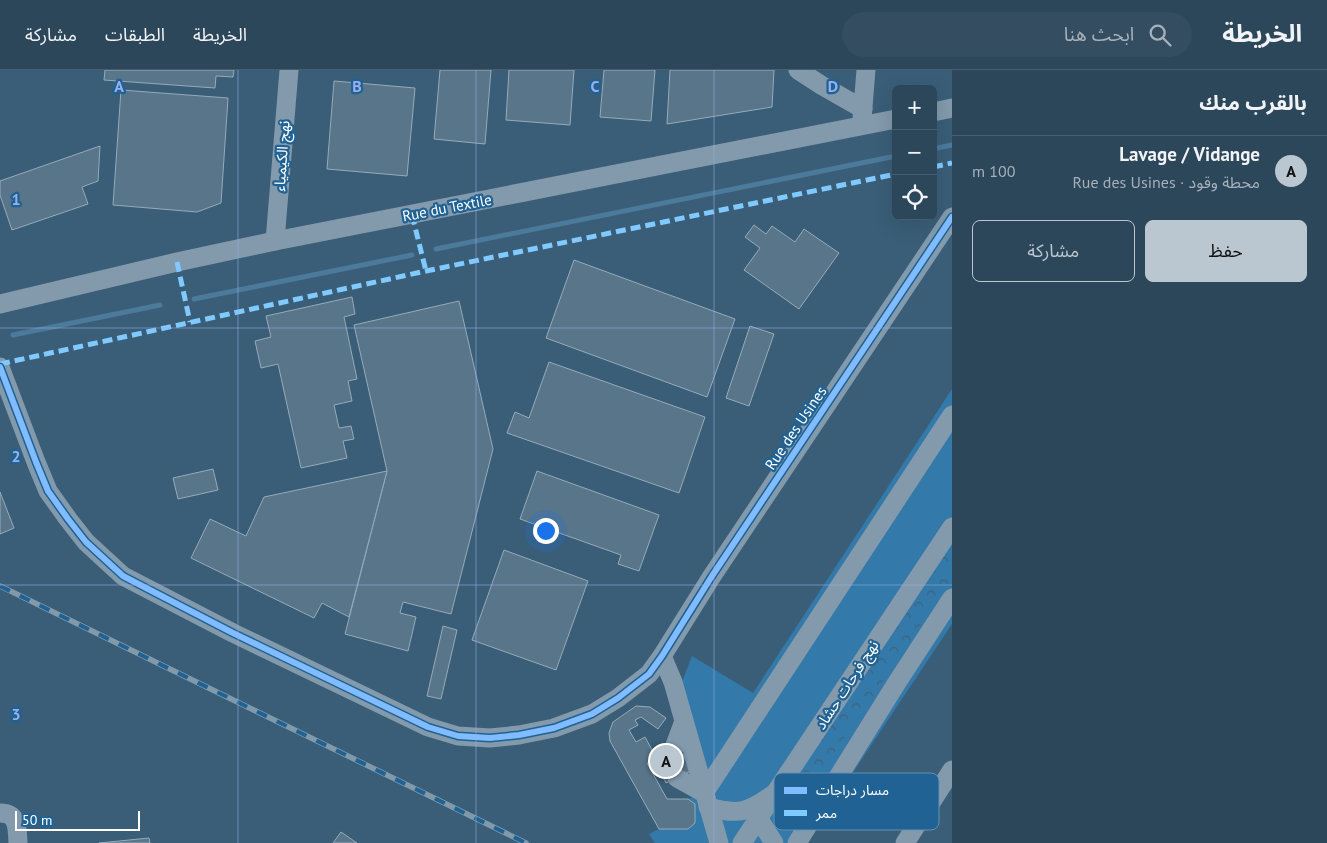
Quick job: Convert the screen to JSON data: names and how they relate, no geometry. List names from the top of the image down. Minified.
{"streets":{"street":["نهج الكيمياء","Rue du Textile","Rue des Usines","نهج فرحات حشاد"]},"crossings":[["نهج الكيمياء","Rue du Textile"]],"legend":["مسار دراجات","ممر"],"scale_bar":"50 m","page":{"header":"الخريطة","search":"ابحث هنا","nav":["الخريطة","الطبقات","مشاركة"],"heading":"بالقرب منك","map_buttons":["+","−"],"list":[{"mark":"A","name":"Lavage / Vidange","note":"محطة وقود · Rue des Usines","value":"100 m"}],"buttons":["حفظ","مشاركة"],"pins":"A","scale":"50 m"},"grid":{"columns":["A","B","C","D"],"rows":["1","2","3"]}}
